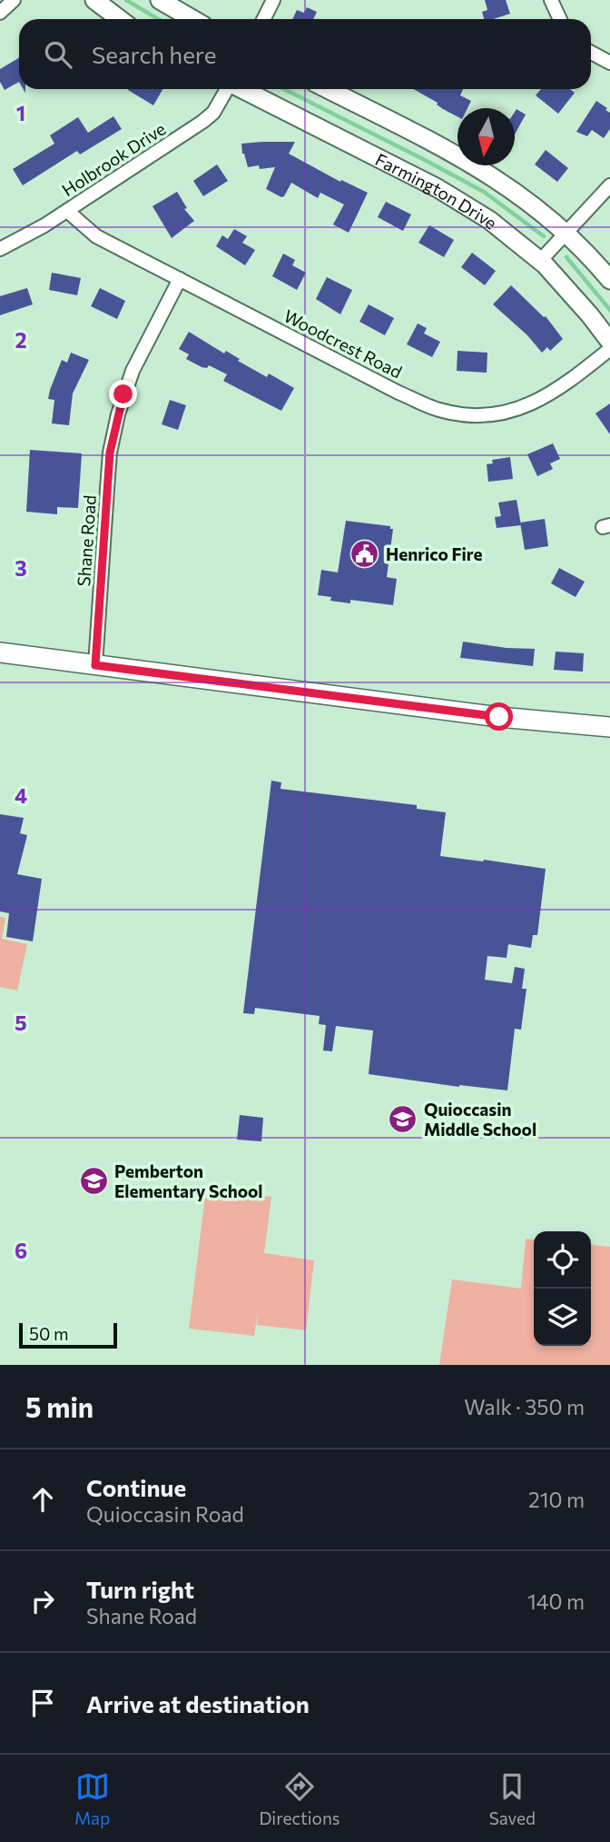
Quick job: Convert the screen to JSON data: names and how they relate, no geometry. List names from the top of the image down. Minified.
{"streets":{"street":["Holbrook Drive","Farmington Drive","Woodcrest Road","Shane Road"]},"crossings":[["Holbrook Drive","Woodcrest Road"],["Woodcrest Road","Shane Road"]],"places":{"public building":["Henrico Fire"],"school or university":["Quioccasin Middle School","Pemberton Elementary School"]},"scale_bar":"50 m","north":"bottom","page":{"search":"Search here","scale":"50 m","heading":["5 min","Walk · 350 m"],"list":[["Continue","Quioccasin Road","210 m"],["Turn right","Shane Road","140 m"],"Arrive at destination"],"nav":["Map","Directions","Saved"]},"grid":{"rows":["1","2","3","4","5","6"]}}
